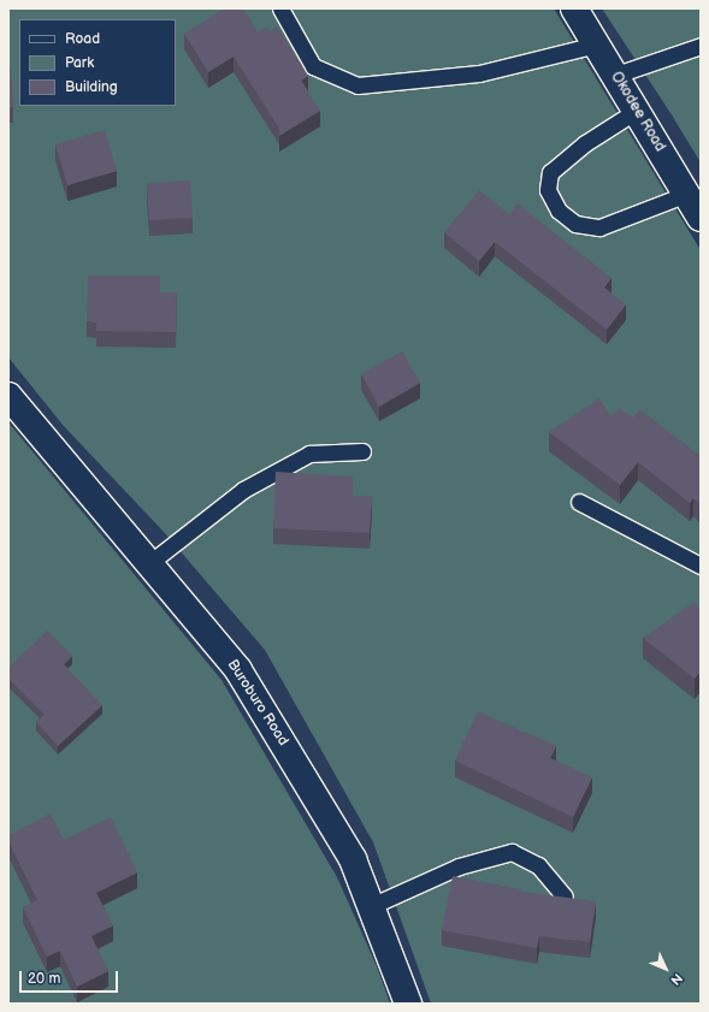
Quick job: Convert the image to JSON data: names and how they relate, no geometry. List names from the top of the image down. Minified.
{"streets":{"street":["Okodee Road","Buroburo Road"]},"legend":["Road","Park","Building"],"scale_bar":"20 m","north":"bottom right"}
